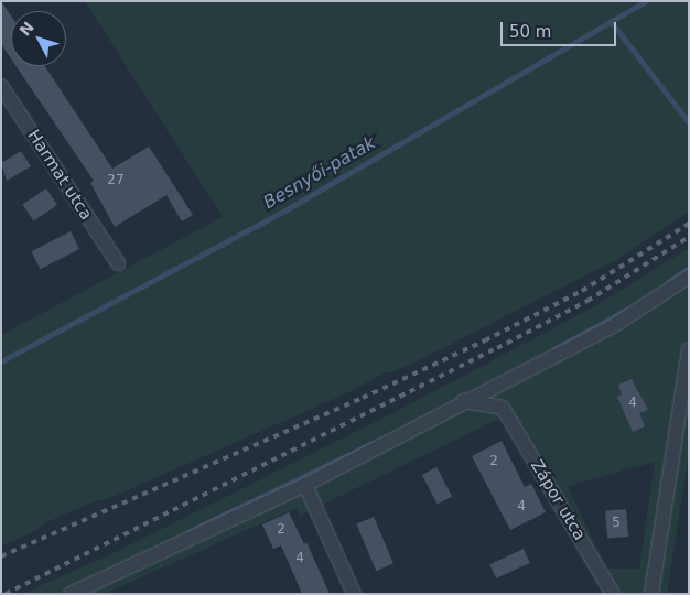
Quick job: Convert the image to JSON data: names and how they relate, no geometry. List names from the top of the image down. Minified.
{"streets":{"street":["Harmat utca","Zápor utca"]},"water":["Besnyői-patak"],"house_numbers":["27","4","2","4","5","2","4"],"scale_bar":"50 m","north":"top left"}
